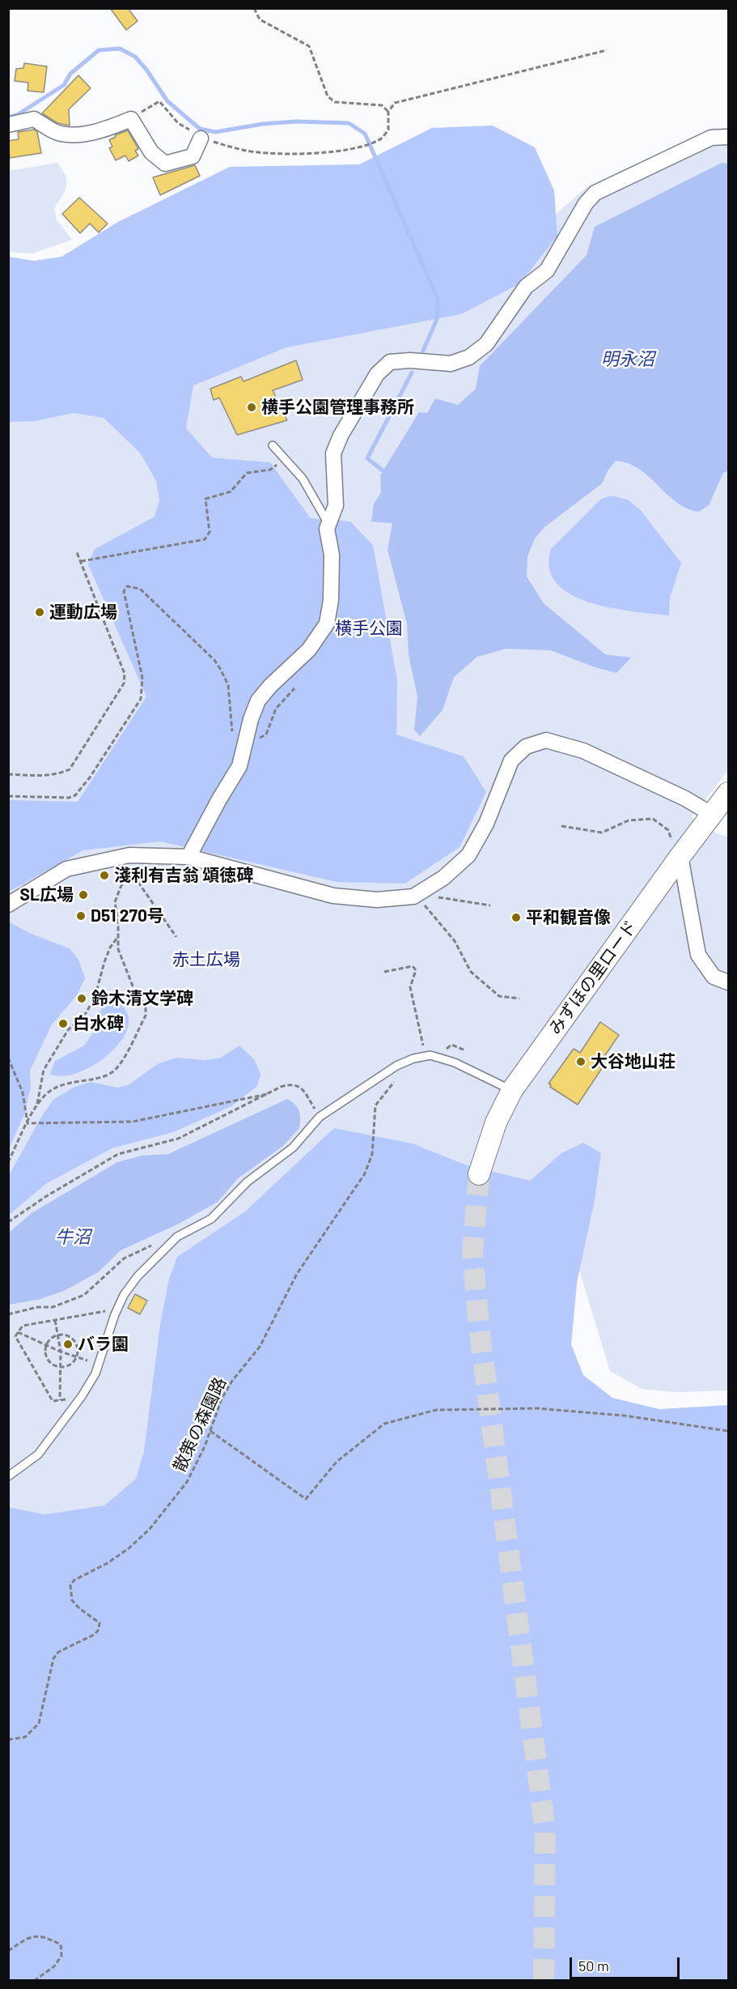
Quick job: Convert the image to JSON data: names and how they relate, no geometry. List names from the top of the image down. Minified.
{"streets":{"street":["みずほの里ロード"],"path":["散策の森園路"]},"water":["明永沼","牛沼"],"parks":["横手公園","赤土広場"],"places":["横手公園管理事務所","運動広場","淺利有吉翁 頌徳碑","SL広場","D51 270号","平和観音像","鈴木清文学碑","白水碑","大谷地山荘","バラ園"],"scale_bar":"50 m"}
